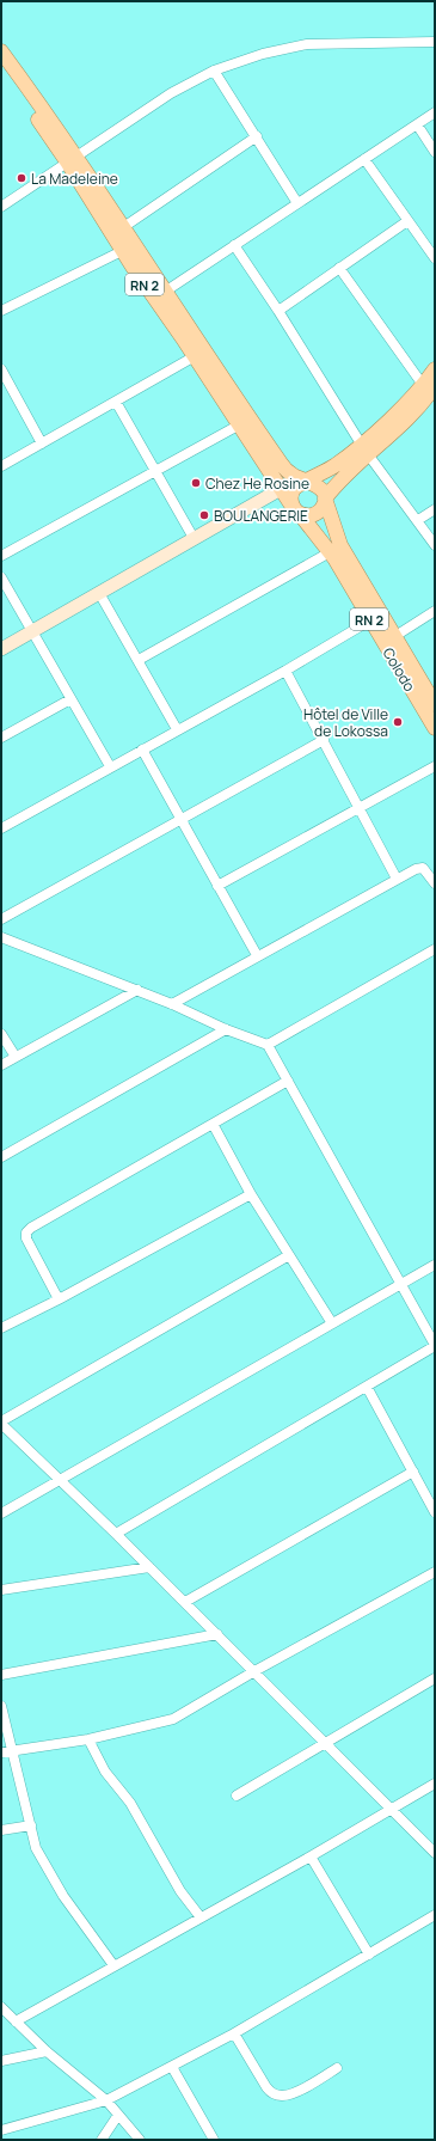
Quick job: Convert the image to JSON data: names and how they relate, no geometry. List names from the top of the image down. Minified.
{"streets":{"main road":["RN 2","Colodo"]},"crossings":[["RN 2","Colodo"]],"places":["La Madeleine","Chez He Rosine","BOULANGERIE","Hôtel de Ville de Lokossa"]}
